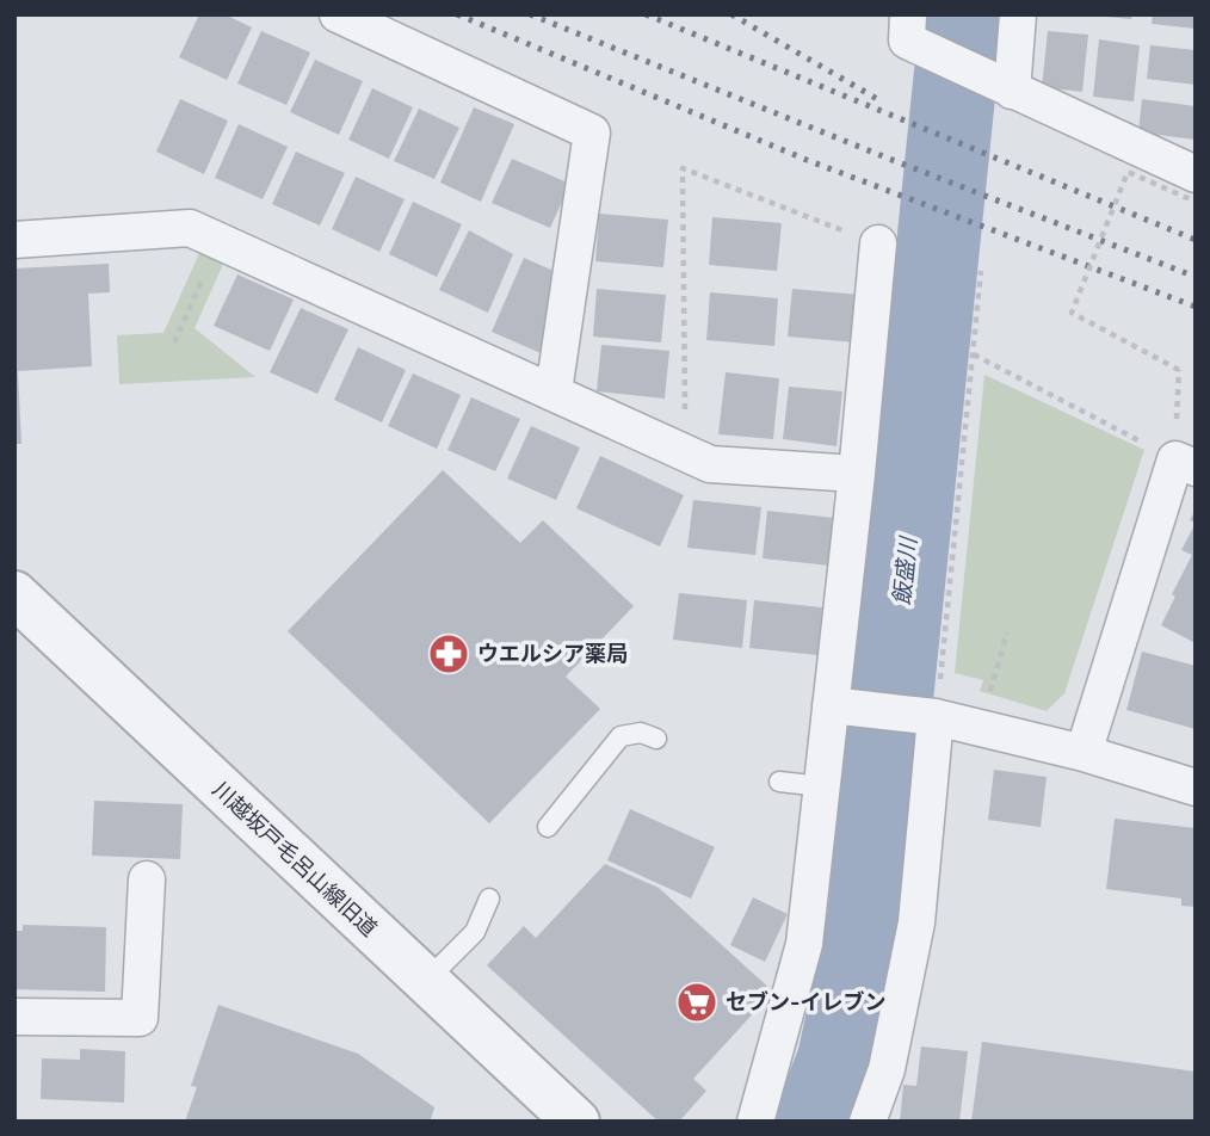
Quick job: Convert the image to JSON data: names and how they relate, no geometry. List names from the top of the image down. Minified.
{"streets":{"street":["川越坂戸毛呂山線旧道"]},"water":["飯盛川"],"places":{"pharmacy":["ウエルシア薬局"],"supermarket":["セブン-イレブン"]}}
